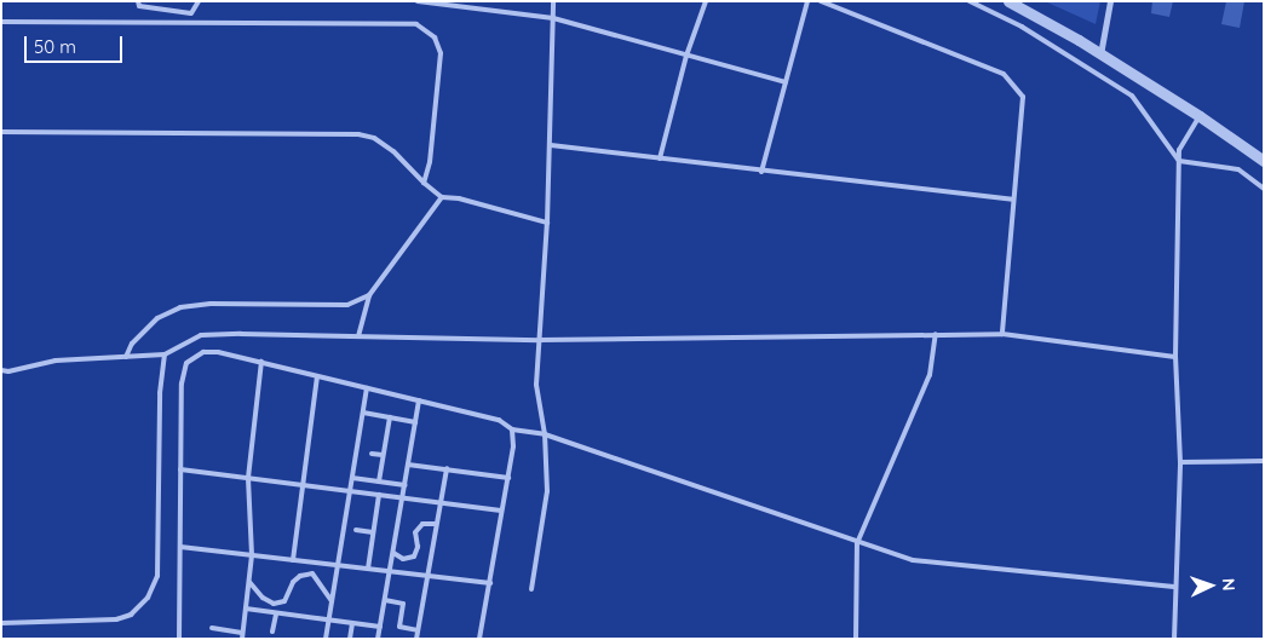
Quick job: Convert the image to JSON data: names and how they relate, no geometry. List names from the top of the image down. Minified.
{"scale_bar":"50 m","north":"right"}
